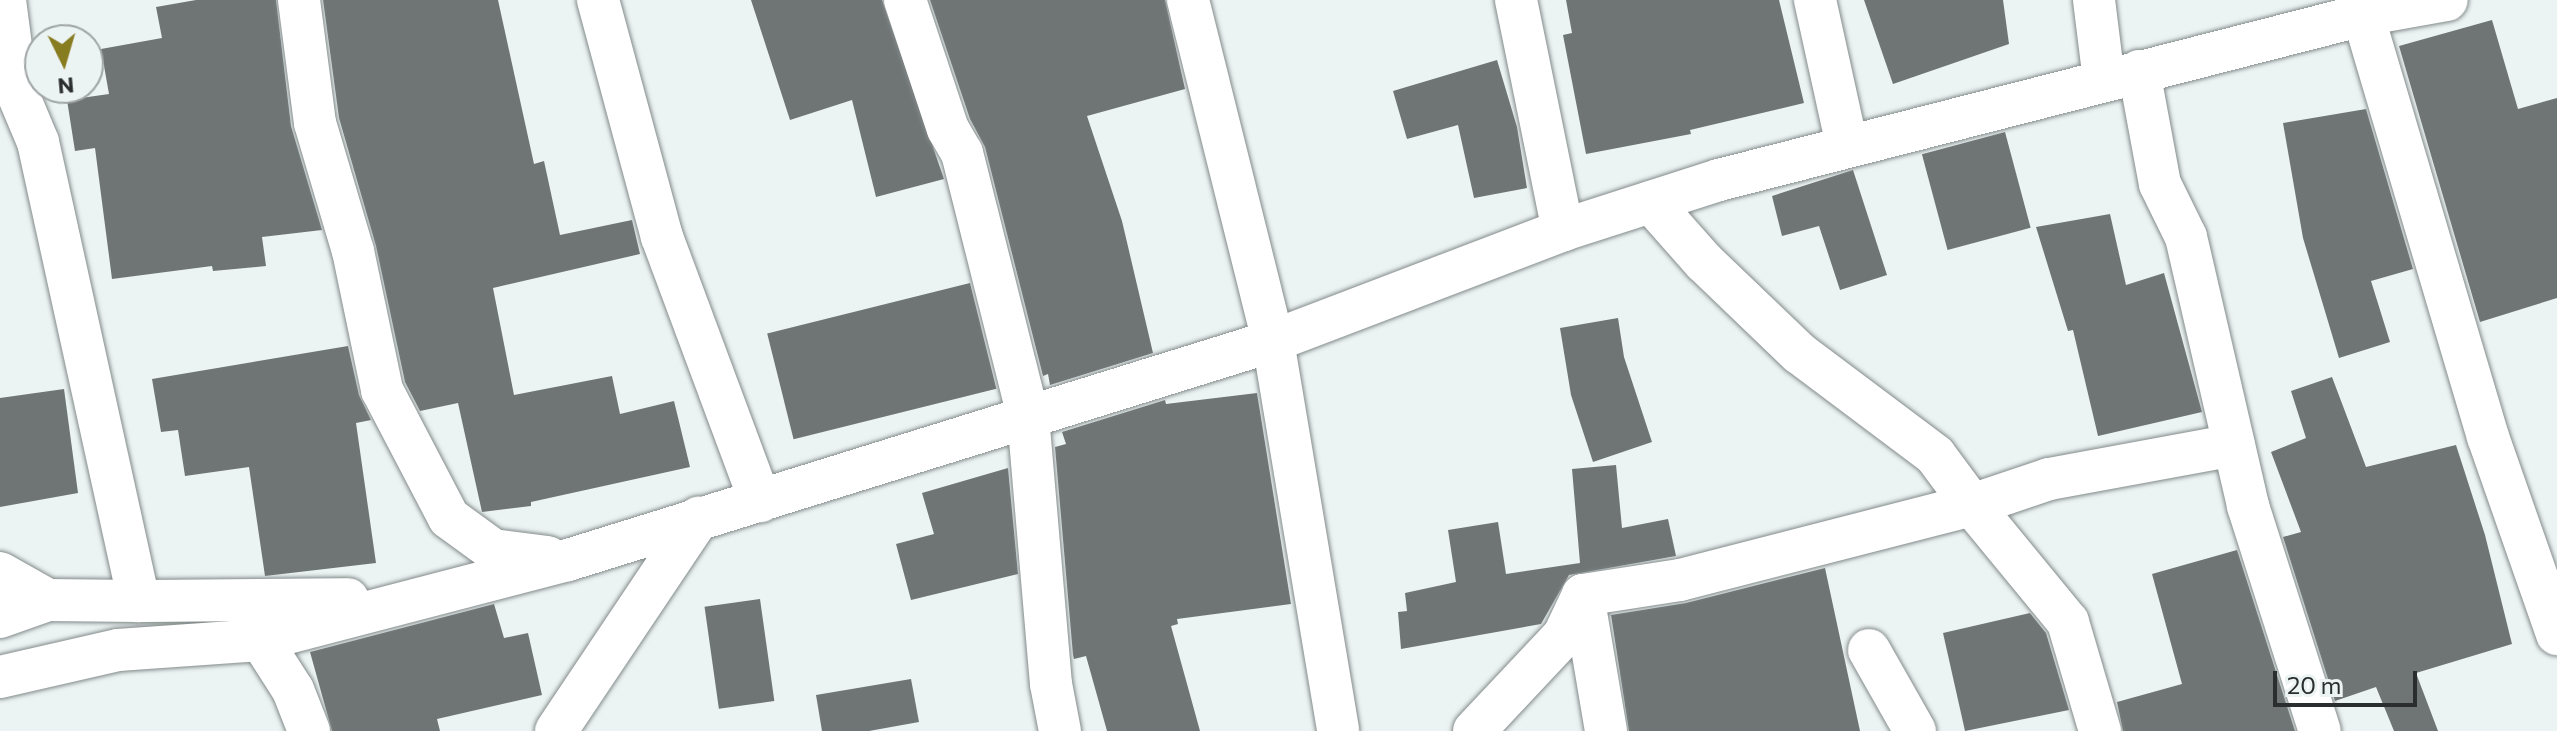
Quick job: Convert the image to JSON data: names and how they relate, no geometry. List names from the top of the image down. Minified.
{"scale_bar":"20 m","north":"bottom"}
